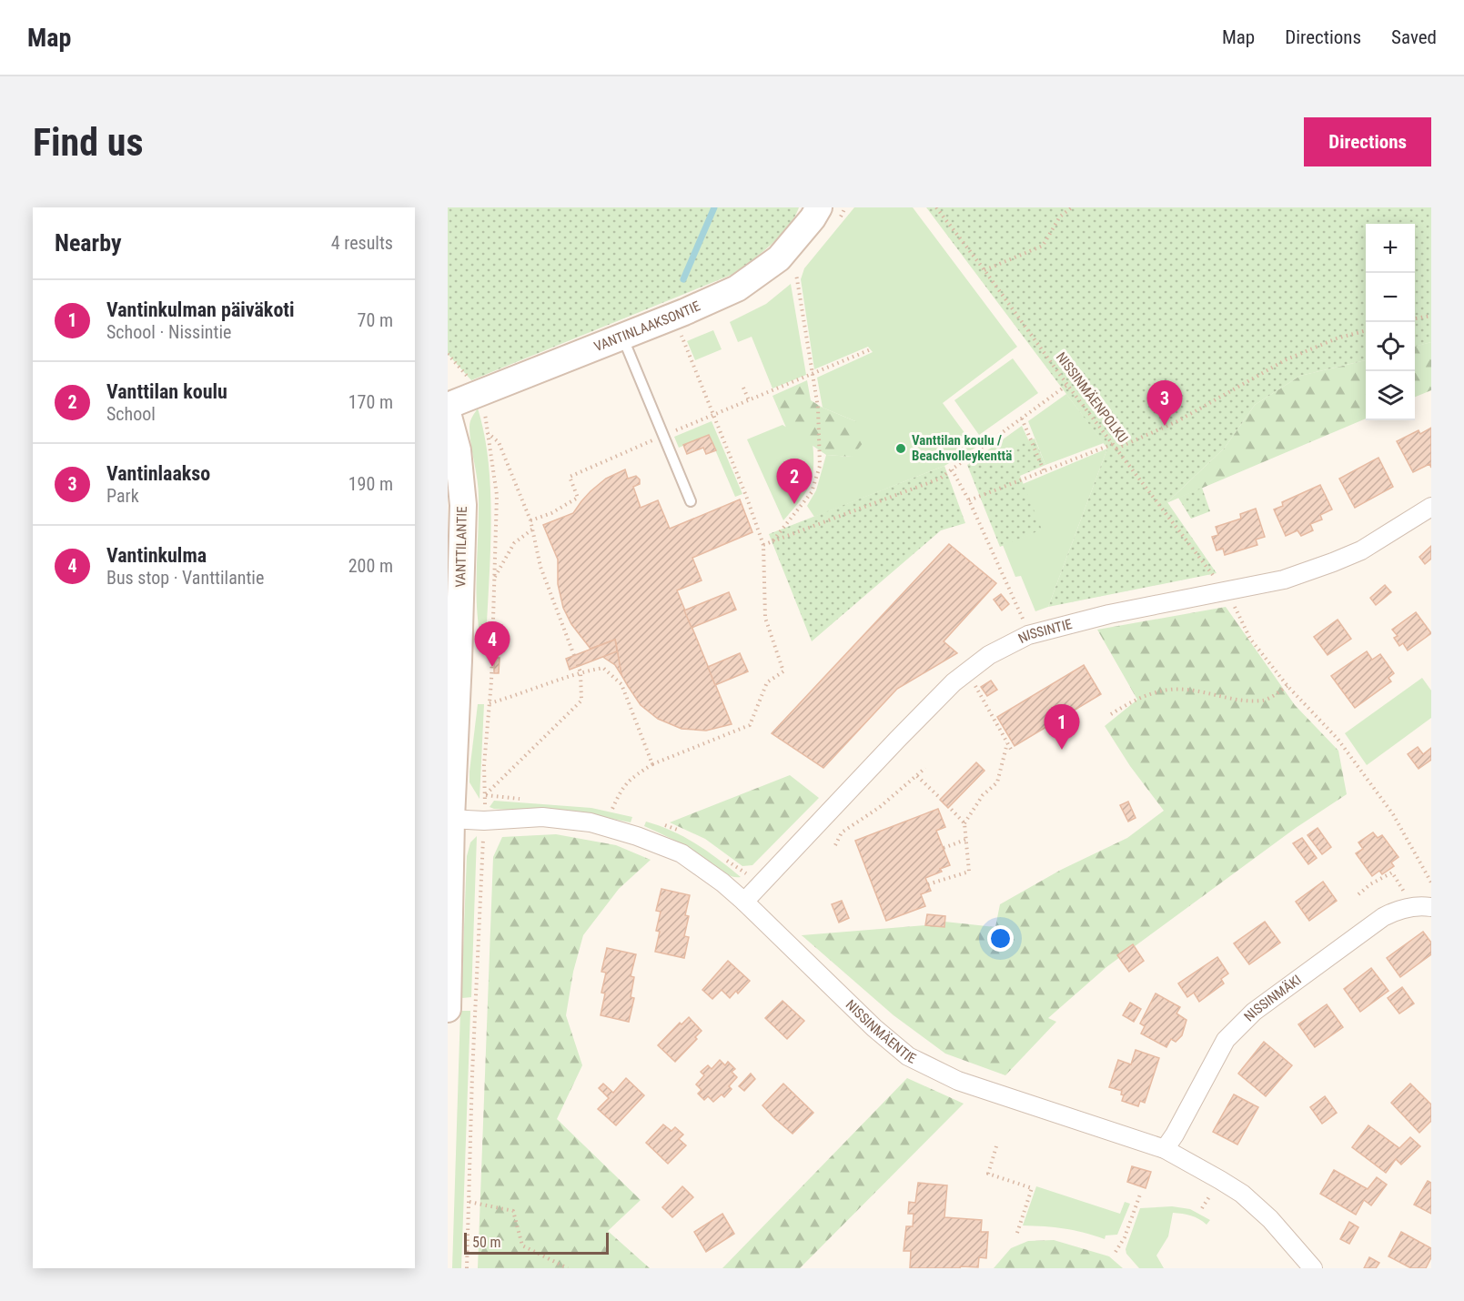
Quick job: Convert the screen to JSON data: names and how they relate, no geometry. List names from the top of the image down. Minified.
{"streets":{"street":["VANTINLAAKSONTIE","VANTTILANTIE","NISSINTIE","NISSINMÄKI","NISSINMÄENTIE"],"path":["NISSINMÄENPOLKU"]},"crossings":[["NISSINMÄENPOLKU","NISSINTIE"],["VANTTILANTIE","NISSINMÄENTIE"],["NISSINTIE","NISSINMÄENTIE"],["NISSINMÄKI","NISSINMÄENTIE"]],"places":["Vanttilan koulu / Beachvolleykenttä"],"scale_bar":"50 m","page":{"header":"Map","nav":["Map","Directions","Saved"],"buttons":"Directions","title":"Find us","heading":["Nearby","4 results"],"map_buttons":["+","−"],"list":[{"mark":"1","name":"Vantinkulman päiväkoti","note":"School · Nissintie","value":"70 m"},{"mark":"2","name":"Vanttilan koulu","note":"School","value":"170 m"},{"mark":"3","name":"Vantinlaakso","note":"Park","value":"190 m"},{"mark":"4","name":"Vantinkulma","note":"Bus stop · Vanttilantie","value":"200 m"}],"pins":["3","2","4","1"],"scale":"50 m"}}
